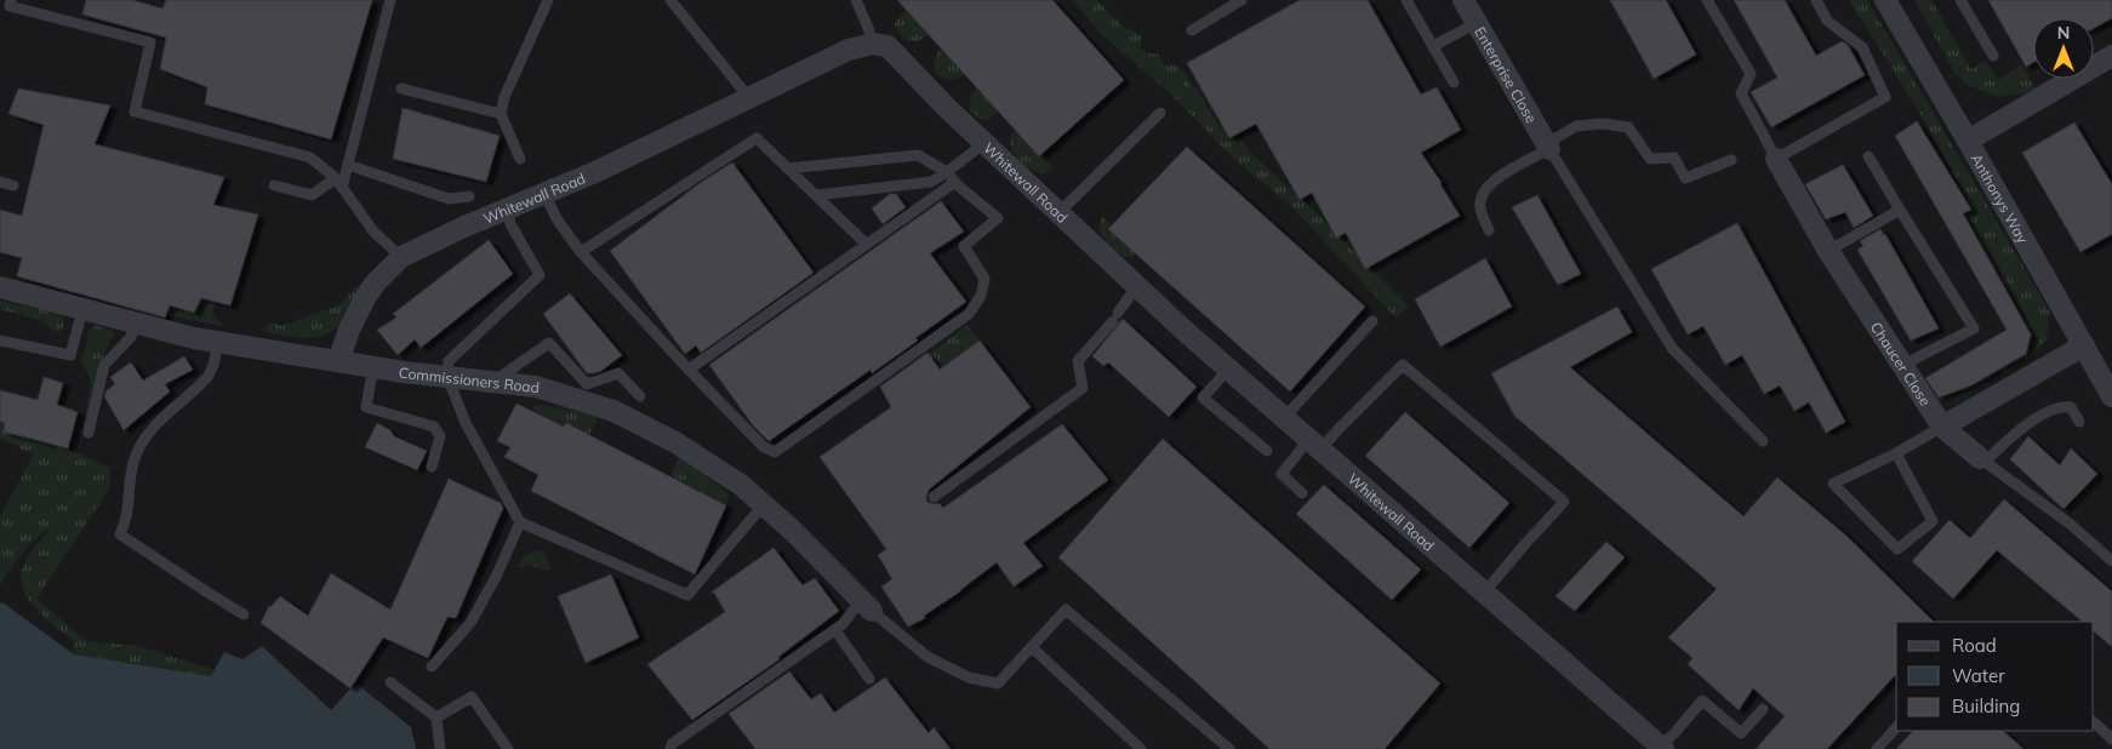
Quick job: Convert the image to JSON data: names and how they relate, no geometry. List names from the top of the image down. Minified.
{"streets":{"street":["Enterprise Close","Whitewall Road","Anthonys Way","Chaucer Close","Commissioners Road"]},"crossings":[["Whitewall Road","Commissioners Road"]],"legend":["Road","Water","Building"],"north":"top"}
